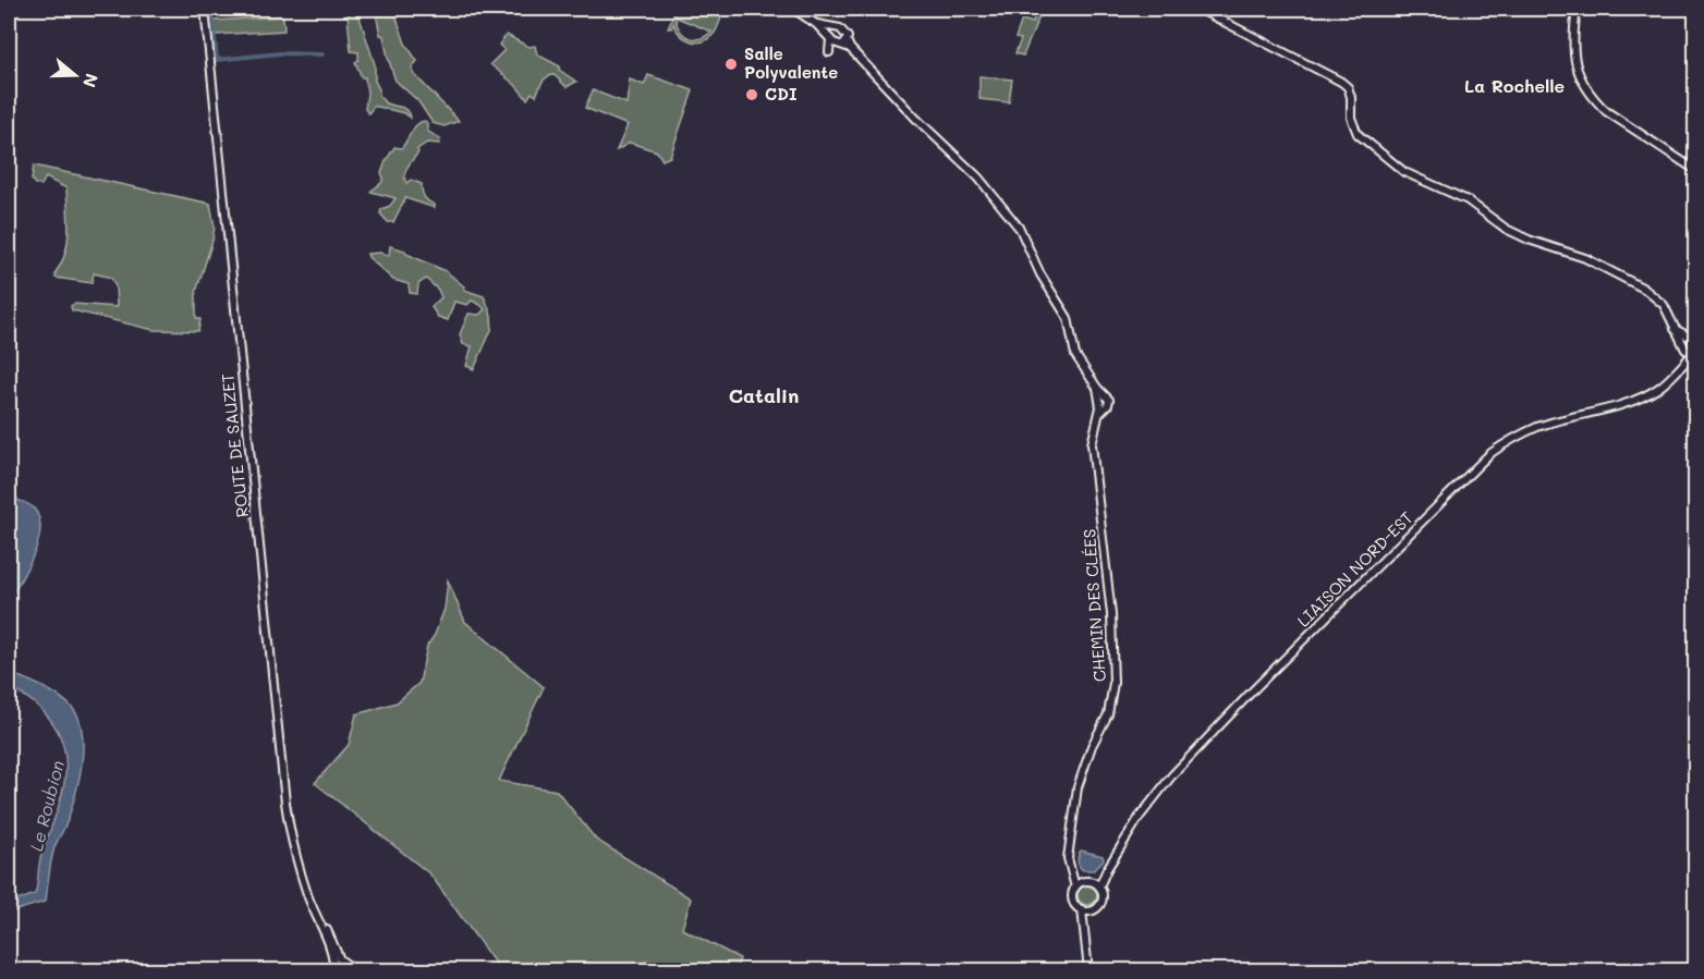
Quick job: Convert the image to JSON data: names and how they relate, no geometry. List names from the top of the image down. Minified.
{"streets":{"main road":["ROUTE DE SAUZET","LIAISON NORD-EST","CHEMIN DES CLÉES"]},"crossings":[["LIAISON NORD-EST","CHEMIN DES CLÉES"]],"districts":["La Rochelle","Catalin"],"water":["Le Roubion"],"places":["Salle Polyvalente","CDI"],"north":"right"}
